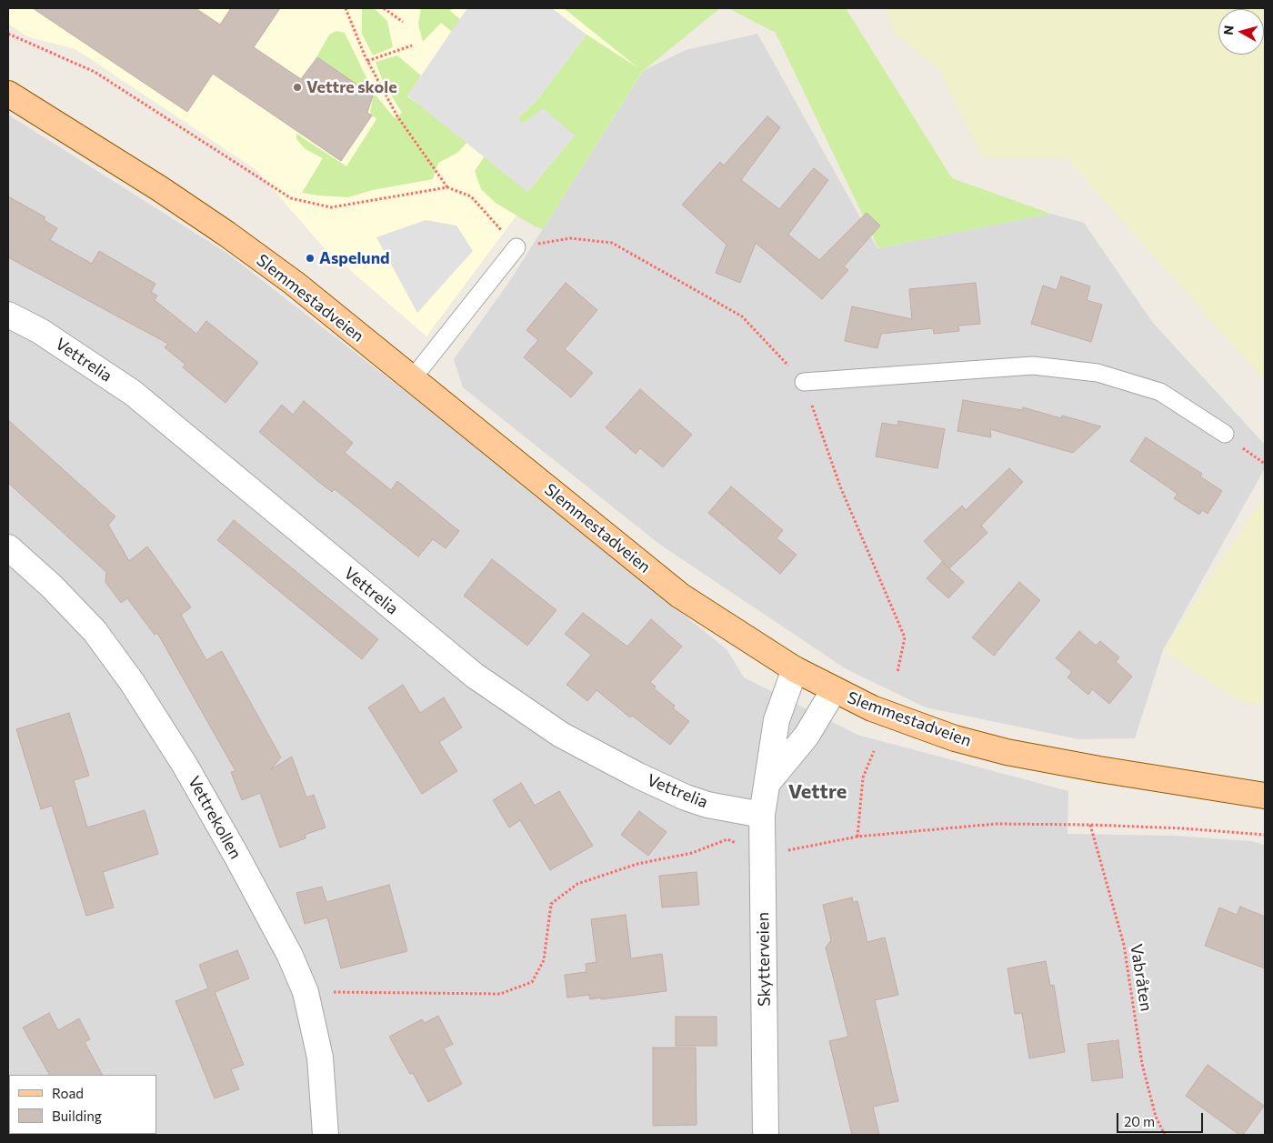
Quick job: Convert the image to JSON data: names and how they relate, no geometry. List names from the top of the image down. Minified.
{"streets":{"main road":["Slemmestadveien"],"street":["Vettrelia","Vettrekollen","Skytterveien"],"path":["Vabråten"]},"crossings":[["Slemmestadveien","Skytterveien"],["Vettrelia","Skytterveien"]],"districts":["Vettre"],"places":["Vettre skole","Aspelund"],"legend":["Road","Building"],"scale_bar":"20 m","north":"left"}
